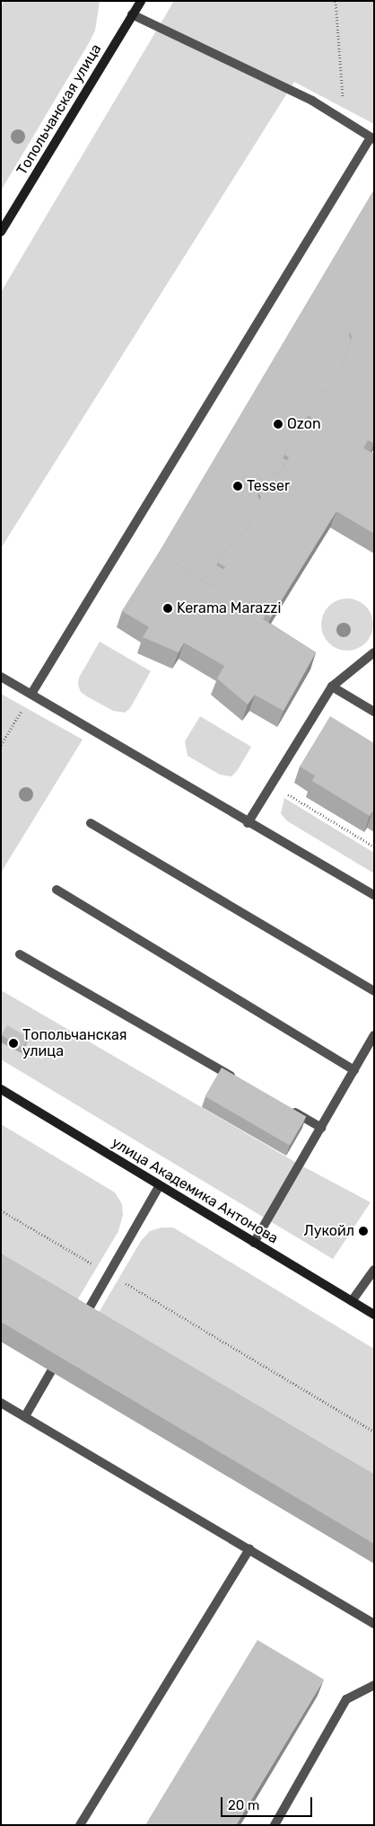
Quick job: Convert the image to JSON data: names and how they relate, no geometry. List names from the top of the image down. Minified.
{"streets":{"main road":["Топольчанская улица","улица Академика Антонова"]},"places":["Ozon","Tesser","Kerama Marazzi","Топольчанская улица","Лукойл"],"scale_bar":"20 m"}
